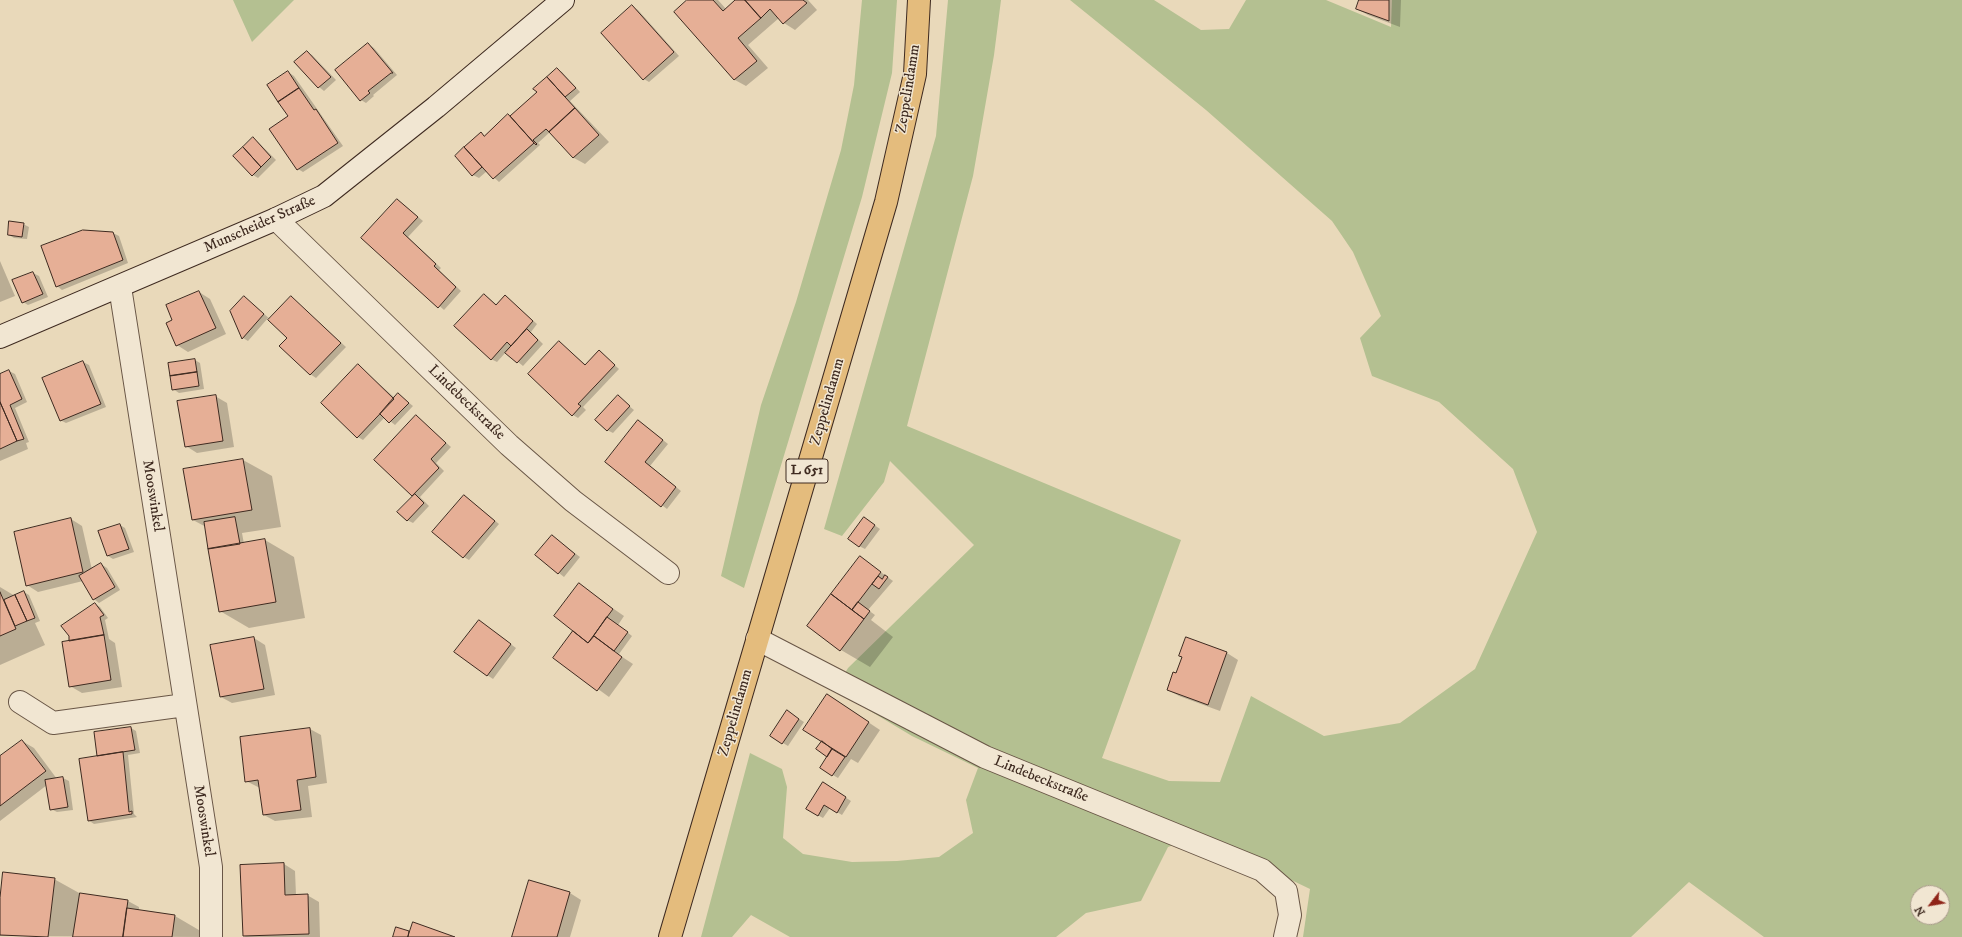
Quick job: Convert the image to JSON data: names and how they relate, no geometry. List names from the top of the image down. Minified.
{"streets":{"main road":["Zeppelindamm","L 651"],"street":["Munscheider Straße","Lindebeckstraße","Mooswinkel"]},"crossings":[["Zeppelindamm","Lindebeckstraße"],["Munscheider Straße","Lindebeckstraße"],["Munscheider Straße","Mooswinkel"]],"north":"bottom left"}
